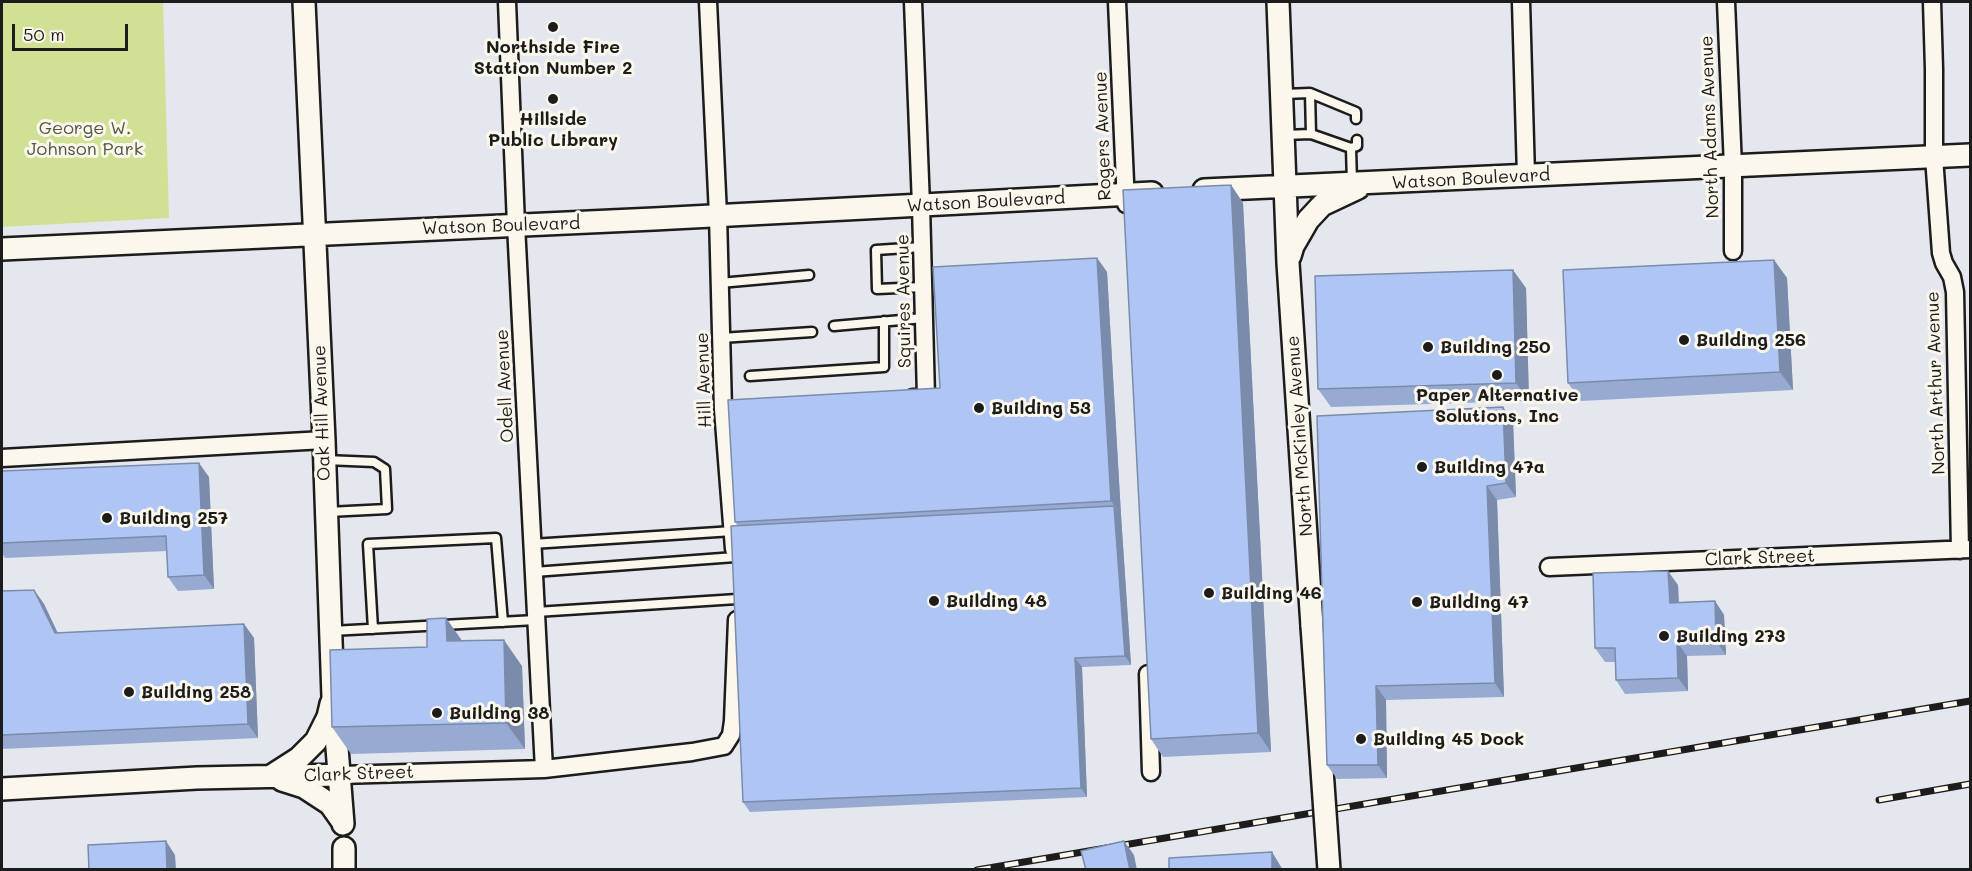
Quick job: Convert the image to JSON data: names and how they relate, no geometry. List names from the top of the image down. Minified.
{"streets":{"street":["North Adams Avenue","Rogers Avenue","Watson Boulevard","Squires Avenue","Hill Avenue","North Arthur Avenue","Odell Avenue","Oak Hill Avenue","North McKinley Avenue","Clark Street"]},"crossings":[["North Adams Avenue","Watson Boulevard"],["Rogers Avenue","Watson Boulevard"],["Watson Boulevard","Squires Avenue"],["Watson Boulevard","Hill Avenue"],["Watson Boulevard","North Arthur Avenue"],["Watson Boulevard","Odell Avenue"],["Watson Boulevard","Oak Hill Avenue"],["Watson Boulevard","North McKinley Avenue"],["Hill Avenue","Clark Street"],["North Arthur Avenue","Clark Street"],["Odell Avenue","Clark Street"],["Oak Hill Avenue","Clark Street"]],"parks":["George W. Johnson Park"],"places":["Northside Fire Station Number 2","Hillside Public Library","Building 256","Building 250","Paper Alternative Solutions, Inc","Building 53","Building 47a","Building 257","Building 46","Building 48","Building 47","Building 273","Building 258","Building 38","Building 45 Dock"],"scale_bar":"50 m"}
